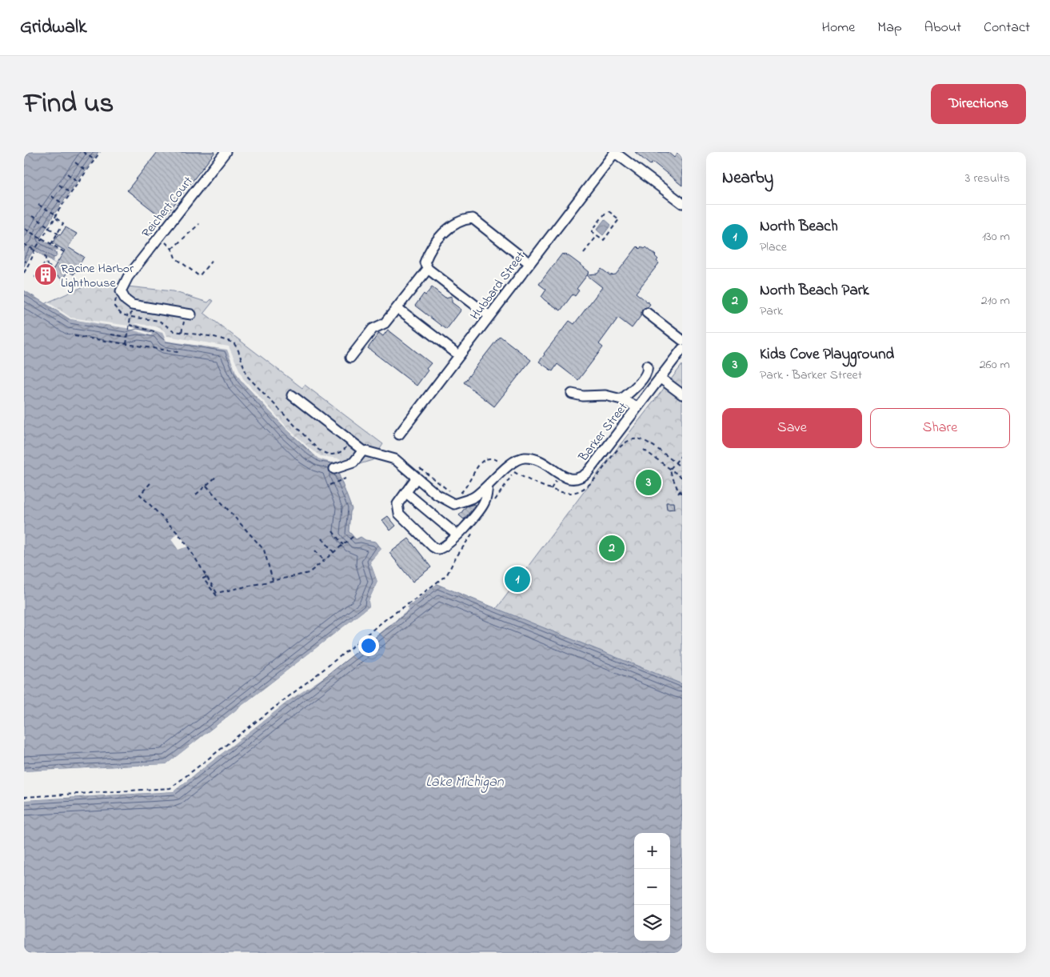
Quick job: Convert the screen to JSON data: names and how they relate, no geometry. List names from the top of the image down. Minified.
{"streets":{"street":["Reichert Court","Hubbard Street","Barker Street"]},"water":["Lake Michigan"],"places":{"building":["Racine Harbor Lighthouse"]},"page":{"header":"Gridwalk","nav":["Home","Map","About","Contact"],"title":"Find us","buttons":["Directions",["Save","Share"]],"heading":["Nearby","3 results"],"list":[{"mark":"1","name":"North Beach","note":"Place","value":"130 m"},{"mark":"2","name":"North Beach Park","note":"Park","value":"210 m"},{"mark":"3","name":"Kids Cove Playground","note":"Park · Barker Street","value":"260 m"}],"pins":["3","2","1"],"map_buttons":["+","−"]}}
